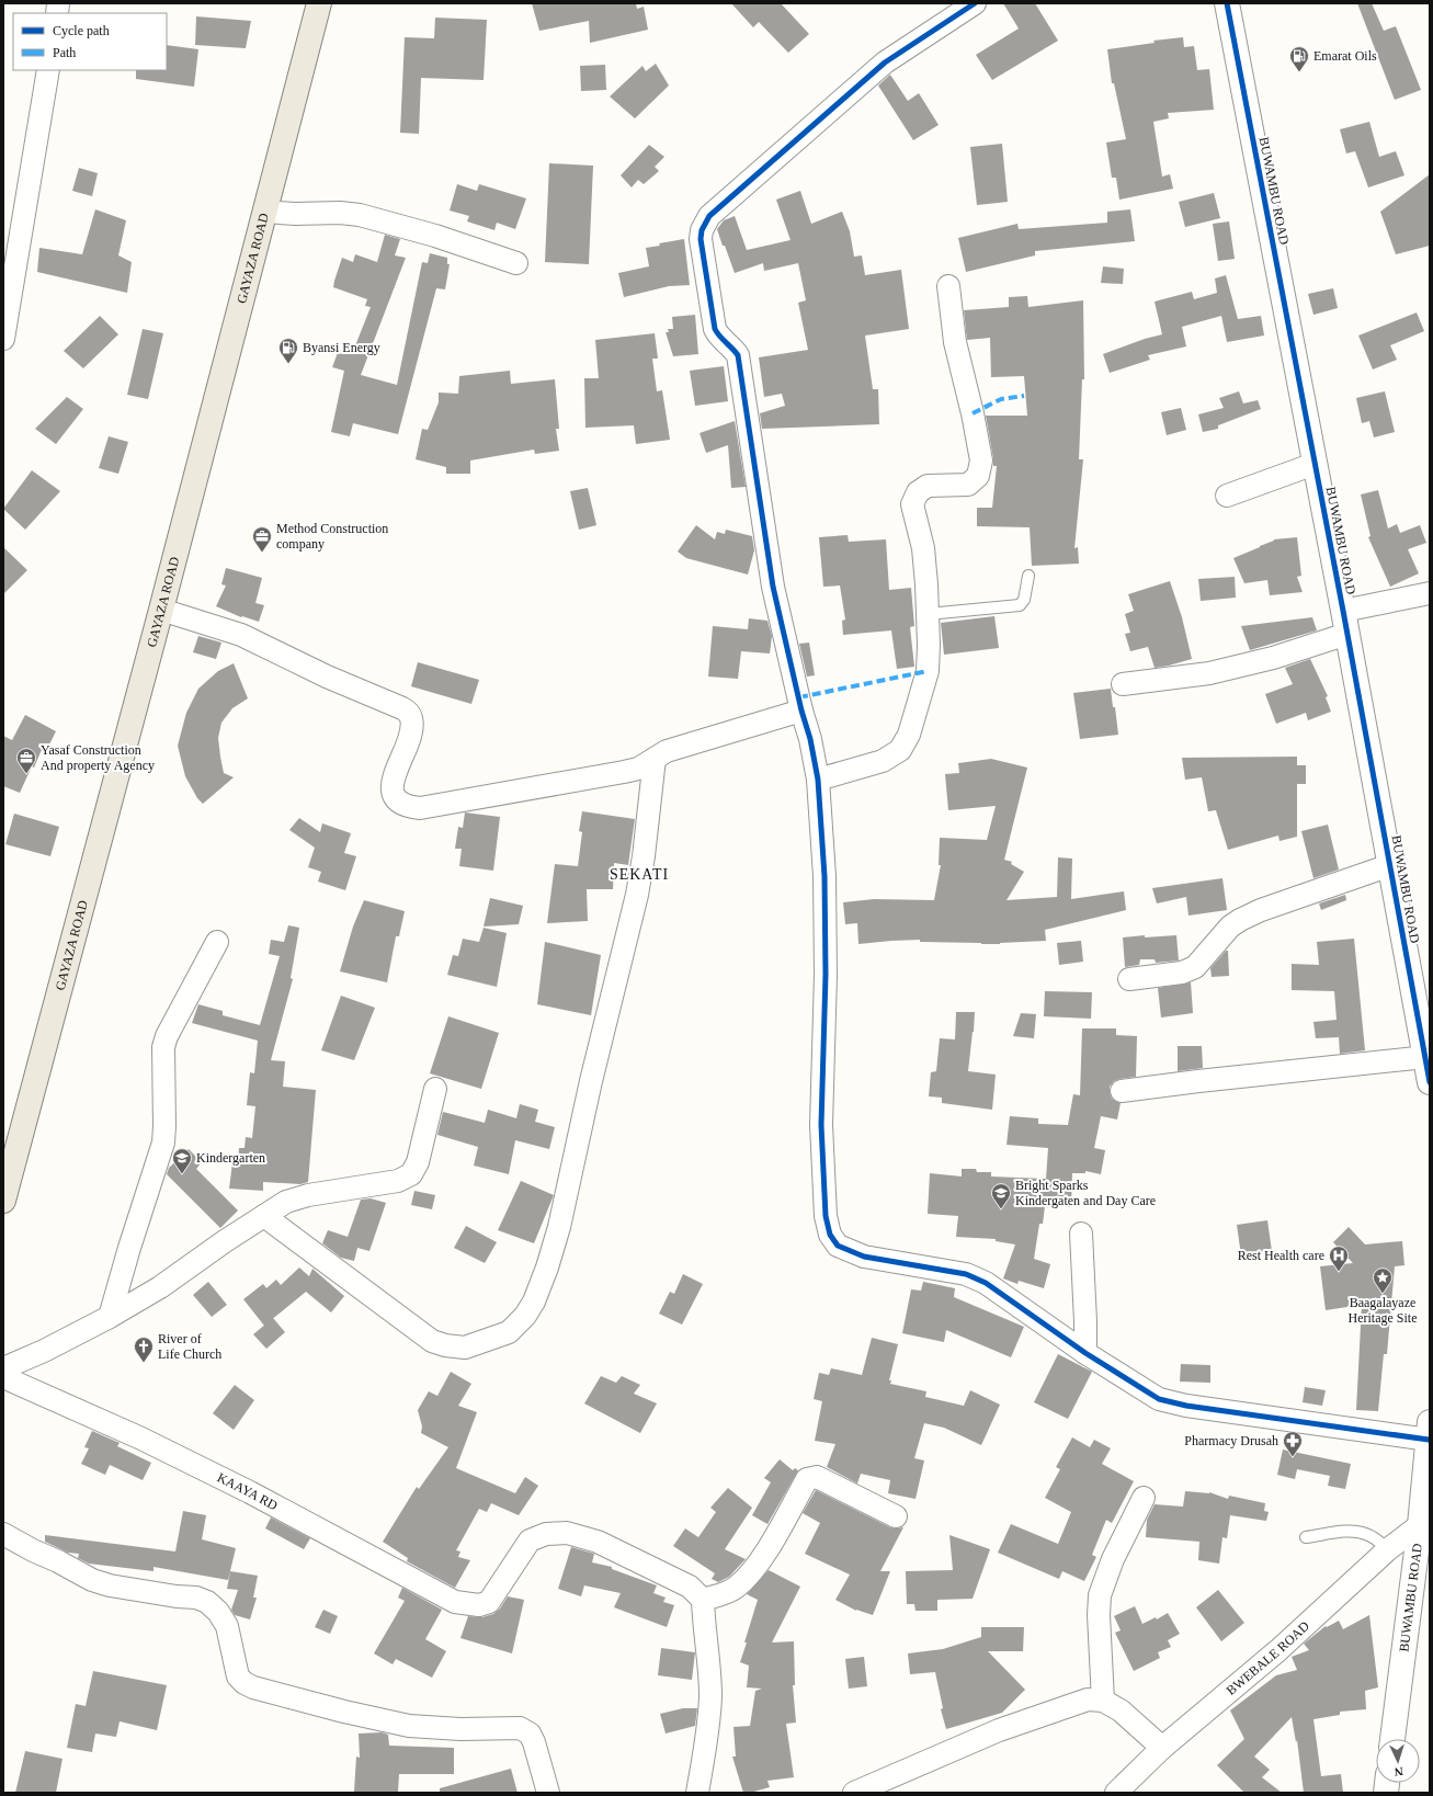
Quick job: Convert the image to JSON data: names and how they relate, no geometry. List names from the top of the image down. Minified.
{"streets":{"main road":["GAYAZA ROAD"],"street":["BUWAMBU ROAD","KAAYA RD","BWEBALE ROAD"]},"crossings":[["BUWAMBU ROAD","BWEBALE ROAD"]],"districts":["SEKATI"],"places":{"fuel station":["Emarat Oils","Byansi Energy"],"office":["Method Construction company","Yasaf Construction And property Agency"],"school or university":["Kindergarten","Bright Sparks Kindergaten and Day Care"],"hospital":["Rest Health care"],"place":["Baagalayaze Heritage Site"],"church":["River of Life Church"],"pharmacy":["Pharmacy Drusah"]},"legend":["Cycle path","Path"],"north":"bottom"}
